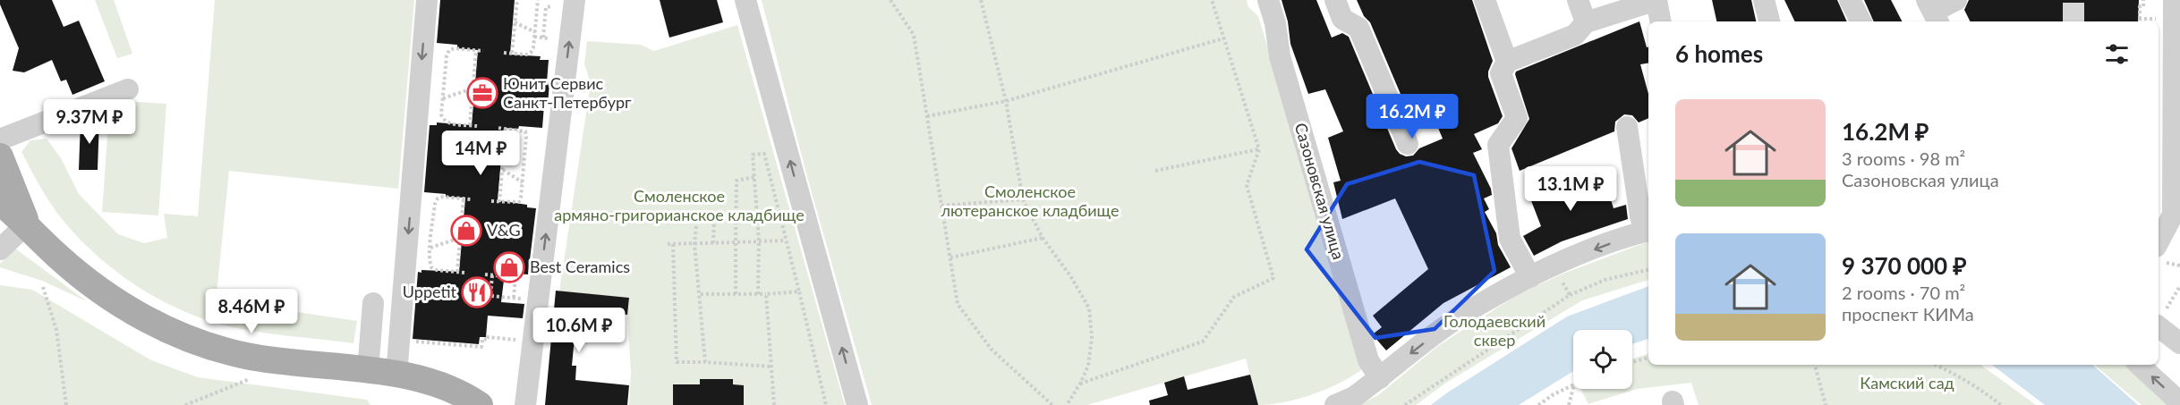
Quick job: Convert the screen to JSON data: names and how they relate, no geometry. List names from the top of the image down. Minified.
{"streets":{"street":["Сазоновская улица"]},"parks":["Смоленское лютеранское кладбище","Смоленское армяно-григорианское кладбище","Голодаевский сквер","Камский сад"],"places":{"office":["Юнит Сервис Санкт-Петербург"],"shop":["V&G","Best Ceramics"],"restaurant":["Uppetit"]},"page":{"heading":"6 homes","list":[{"name":"16.2M ₽","note":"3 rooms · 98 m² · Сазоновская улица"},{"name":"9 370 000 ₽","note":"2 rooms · 70 m² · проспект КИМа"}],"price":["16.2M ₽","9.37M ₽","14M ₽","13.1M ₽","8.46M ₽","10.6M ₽"]}}
